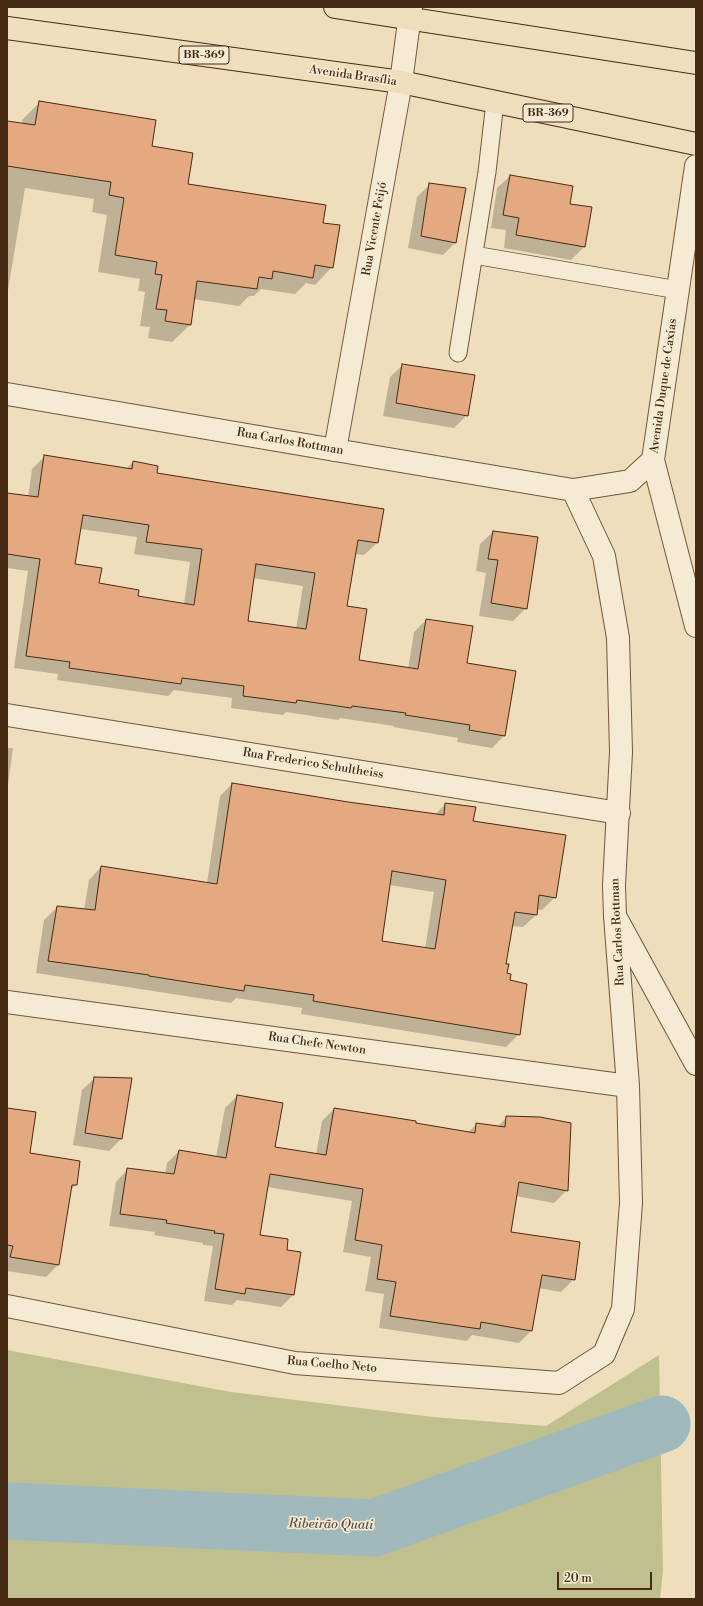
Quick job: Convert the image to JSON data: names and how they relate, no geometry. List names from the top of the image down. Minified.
{"streets":{"highway":["BR-369","Avenida Brasília"],"street":["Rua Vicente Feijó","Avenida Duque de Caxias","Rua Carlos Rottman","Rua Frederico Schultheiss","Rua Chefe Newton","Rua Coelho Neto"]},"crossings":[["Avenida Brasília","Rua Vicente Feijó"],["Rua Vicente Feijó","Rua Carlos Rottman"],["Avenida Duque de Caxias","Rua Carlos Rottman"],["Rua Carlos Rottman","Rua Frederico Schultheiss"],["Rua Carlos Rottman","Rua Chefe Newton"],["Rua Carlos Rottman","Rua Coelho Neto"]],"water":["Ribeirão Quati"],"scale_bar":"20 m"}
